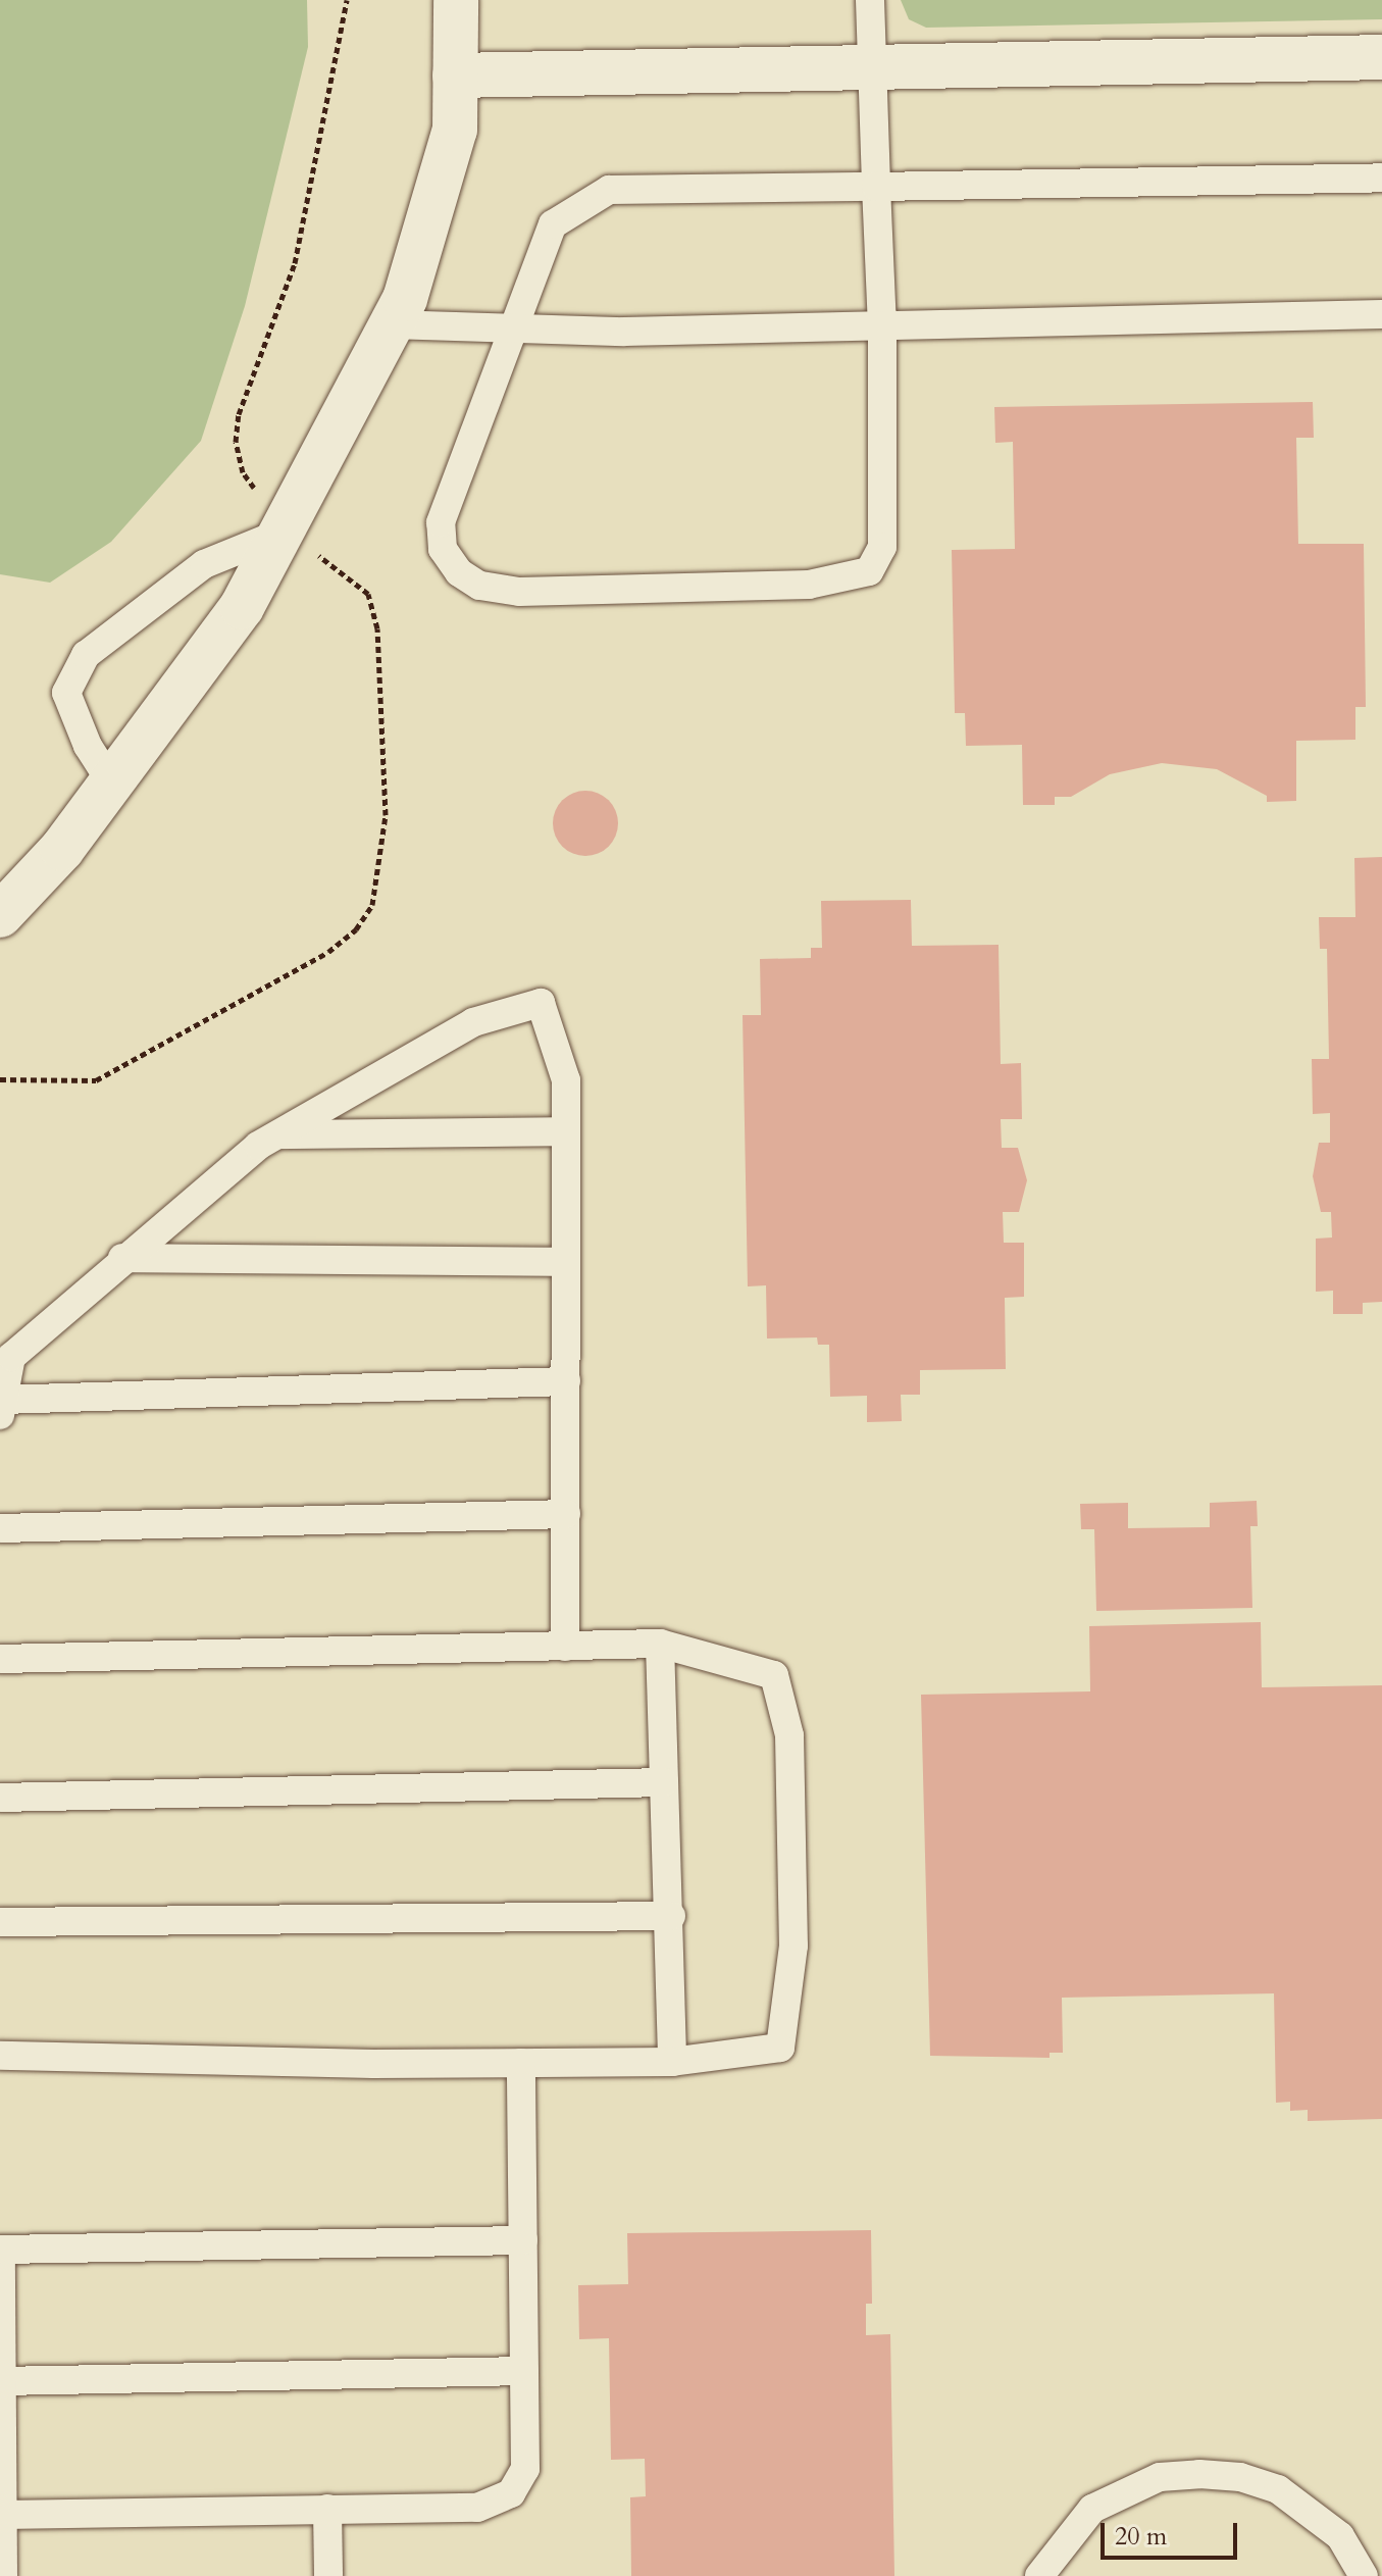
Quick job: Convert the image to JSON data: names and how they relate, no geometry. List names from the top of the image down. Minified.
{"scale_bar":"20 m"}
